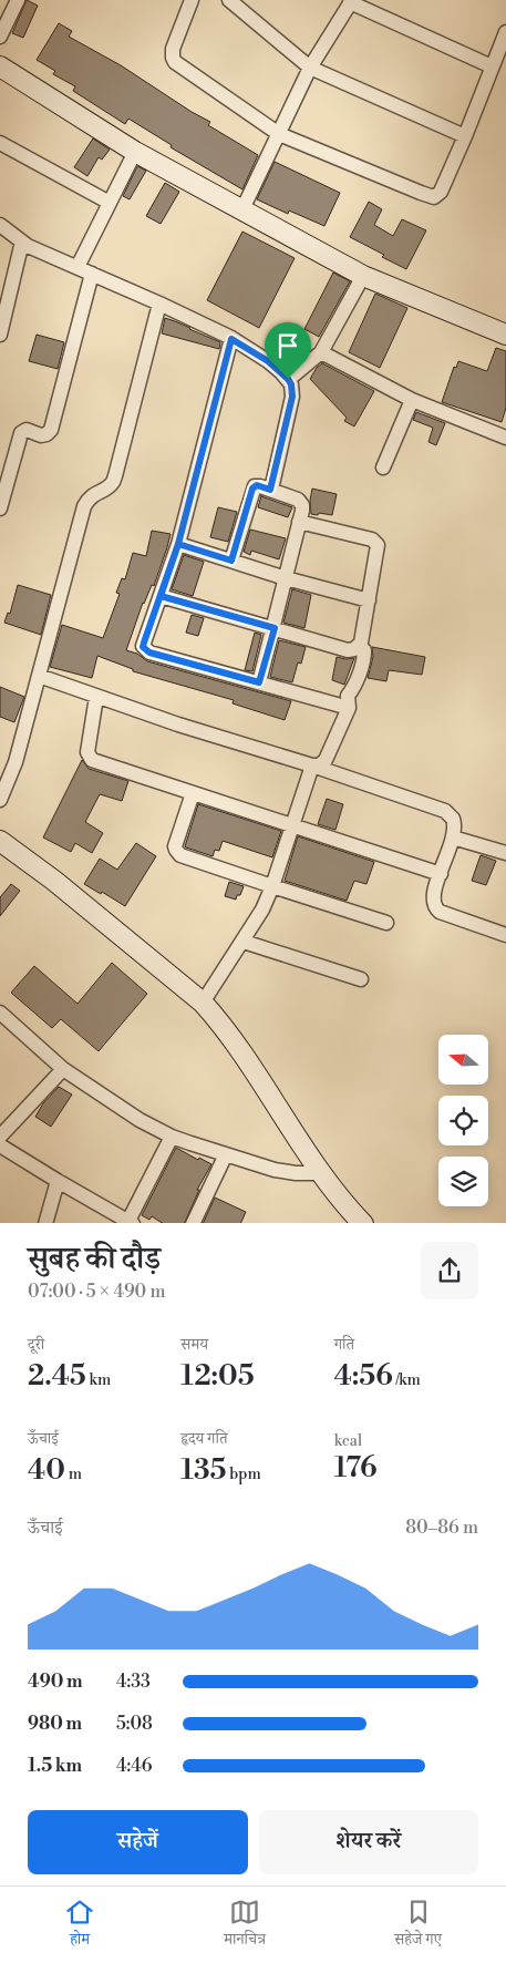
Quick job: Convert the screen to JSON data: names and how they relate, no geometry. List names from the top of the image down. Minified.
{"north":"left","page":{"heading":["सुबह की दौड़","07:00 · 5 × 490 m"],"stats":[["दूरी","2.45 km"],["समय","12:05"],["गति","4:56 /km"],["ऊँचाई","40 m"],["हृदय गति","135 bpm"],["kcal","176"]],"chart":["ऊँचाई","80–86 m"],"list":[{"name":"490 m","note":"4:33"},{"name":"980 m","note":"5:08"},{"name":"1.5 km","note":"4:46"}],"buttons":["सहेजें","शेयर करें"],"tabs":["होम","मानचित्र","सहेजे गए"]}}
